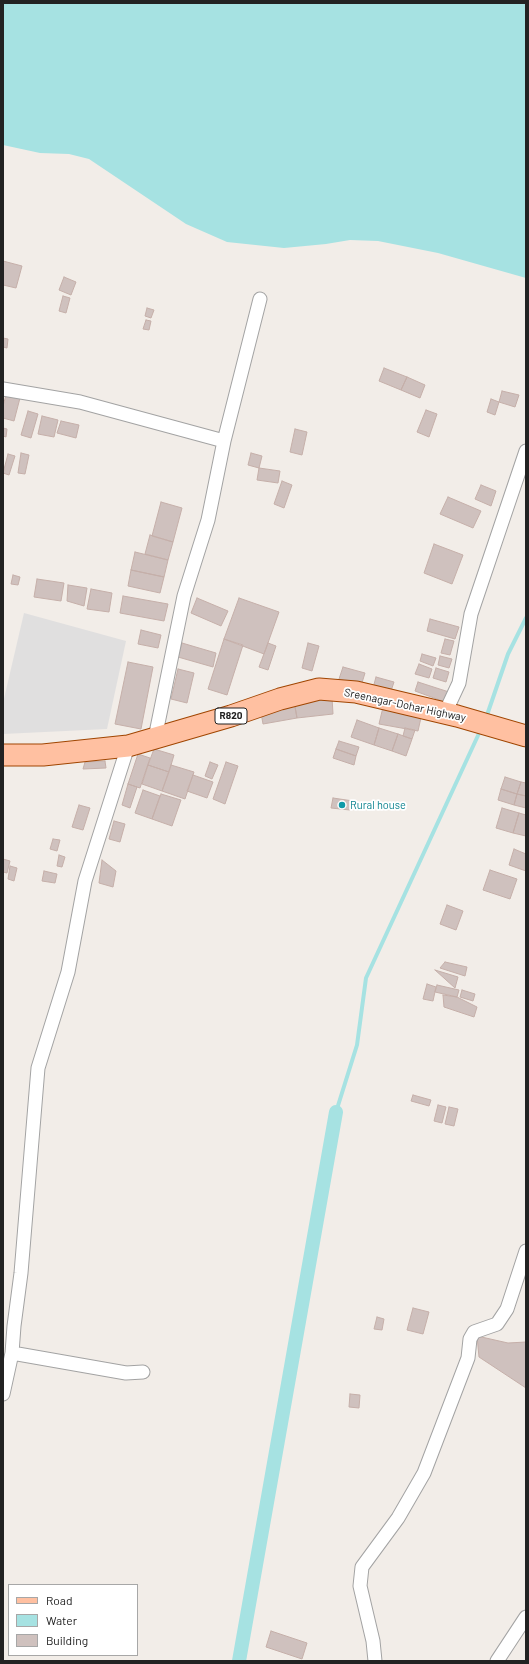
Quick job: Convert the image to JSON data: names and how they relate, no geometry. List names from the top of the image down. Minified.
{"streets":{"main road":["Sreenagar-Dohar Highway","R820"]},"places":["Rural house"],"legend":["Road","Water","Building"]}
